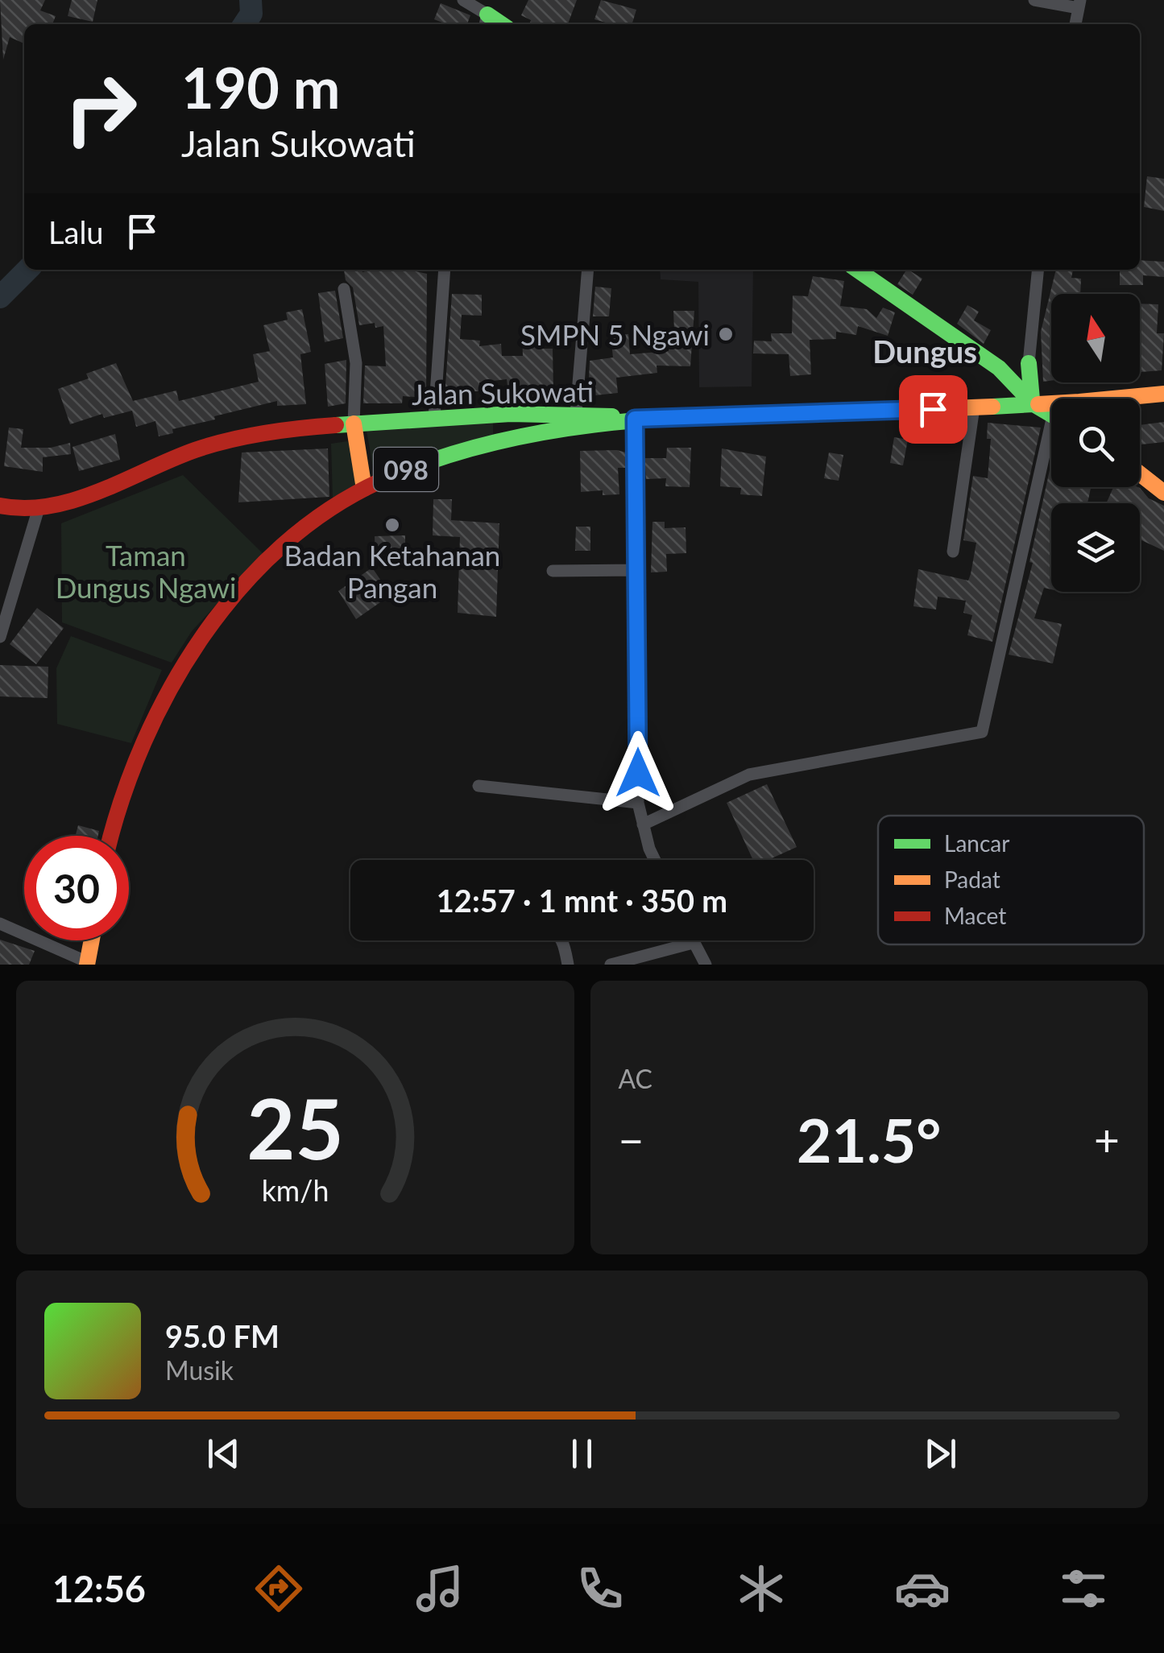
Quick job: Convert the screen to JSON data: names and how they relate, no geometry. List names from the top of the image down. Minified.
{"streets":{"main road":["Jalan Sukowati","098"]},"crossings":[["Jalan Sukowati","098"]],"districts":["Dungus"],"parks":["Taman Dungus Ngawi"],"places":["SMPN 5 Ngawi","Badan Ketahanan Pangan"],"legend":["Lancar","Padat","Macet"],"north":"top","page":{"turn":["190 m","Jalan Sukowati"],"then":"Lalu","limit":"30","trip":"12:57 · 1 mnt · 350 m","tile":"AC","heat":["−","21.5°","+"],"song":["95.0 FM","Musik"],"tabs":"12:56","gauge":["25","km/h"]}}
